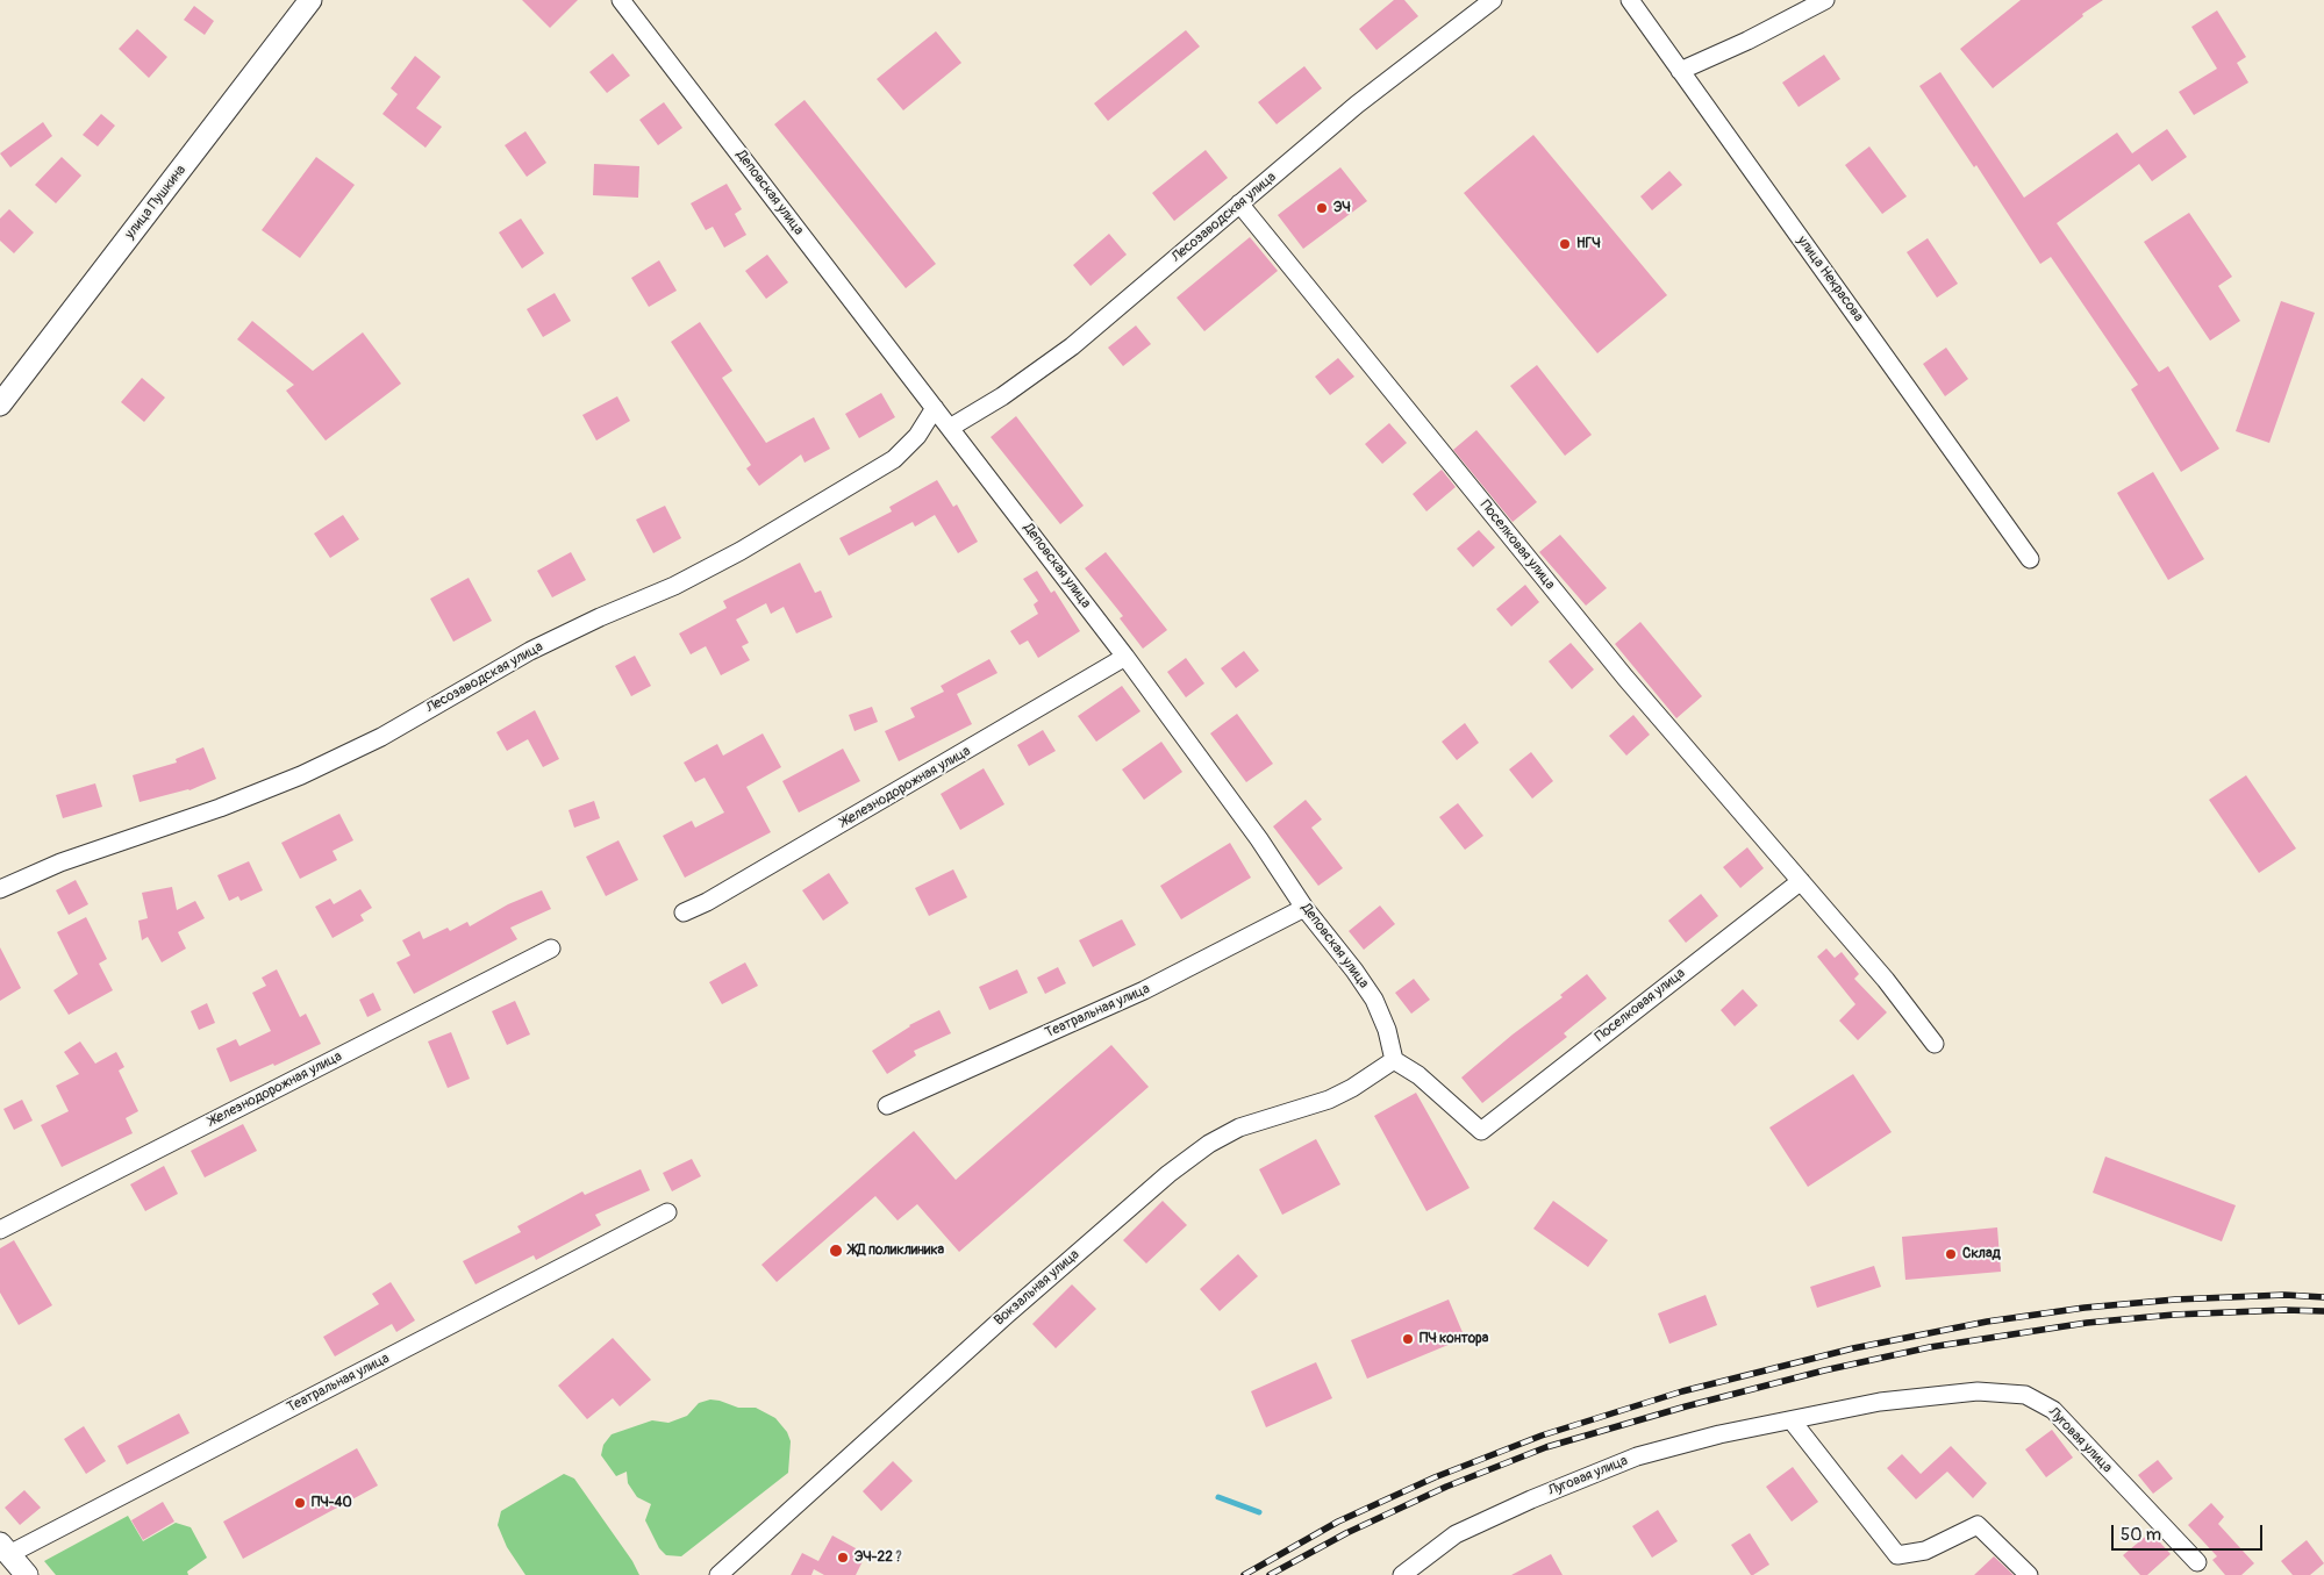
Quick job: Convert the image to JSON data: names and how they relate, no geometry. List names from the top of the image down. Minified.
{"streets":{"street":["Деповская улица","улица Пушкина","Лесозаводская улица","улица Некрасова","Поселковая улица","Железнодорожная улица","Театральная улица","Вокзальная улица","Луговая улица"]},"crossings":[["Деповская улица","Лесозаводская улица"],["Деповская улица","Поселковая улица"],["Деповская улица","Железнодорожная улица"],["Деповская улица","Театральная улица"],["Деповская улица","Вокзальная улица"],["Лесозаводская улица","Поселковая улица"],["Поселковая улица","Вокзальная улица"]],"places":["ЭЧ","НГЧ","ЖД поликлиника","Склад","ПЧ контора","ПЧ-40","ЭЧ-22 ?"],"scale_bar":"50 m"}
